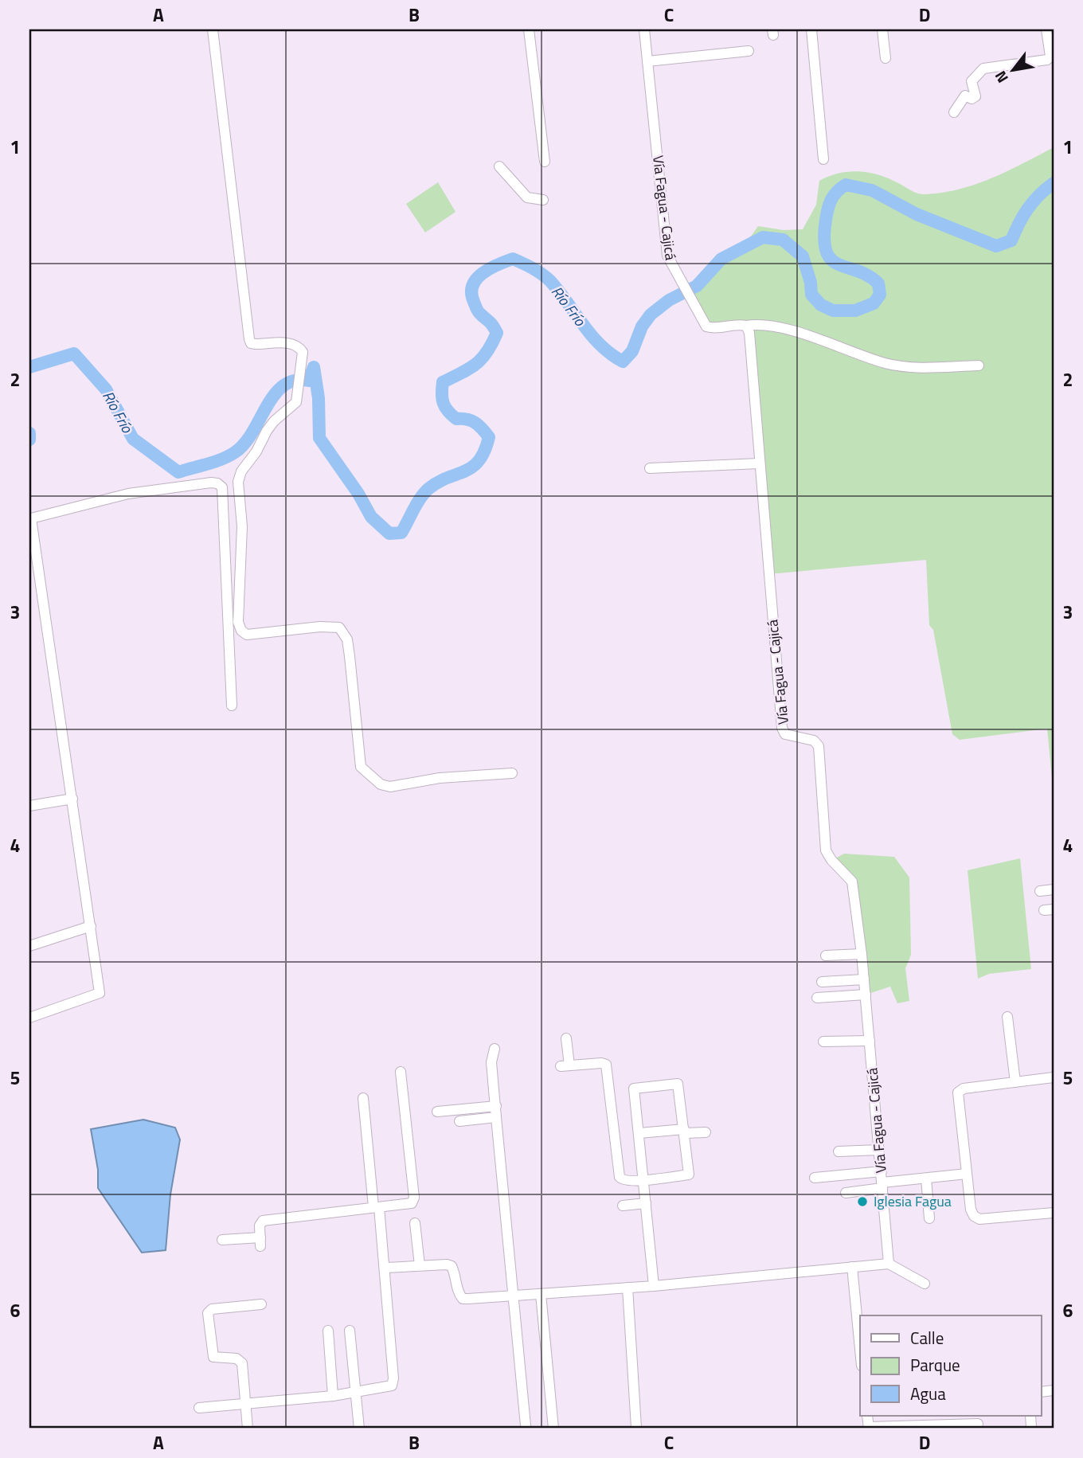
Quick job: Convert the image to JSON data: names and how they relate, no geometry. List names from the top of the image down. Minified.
{"streets":{"street":["Vía Fagua - Cajicá"]},"water":["Río Frío"],"places":["Iglesia Fagua"],"legend":["Calle","Parque","Agua"],"north":"bottom left","grid":{"columns":["A","B","C","D"],"rows":["1","2","3","4","5","6"]}}
